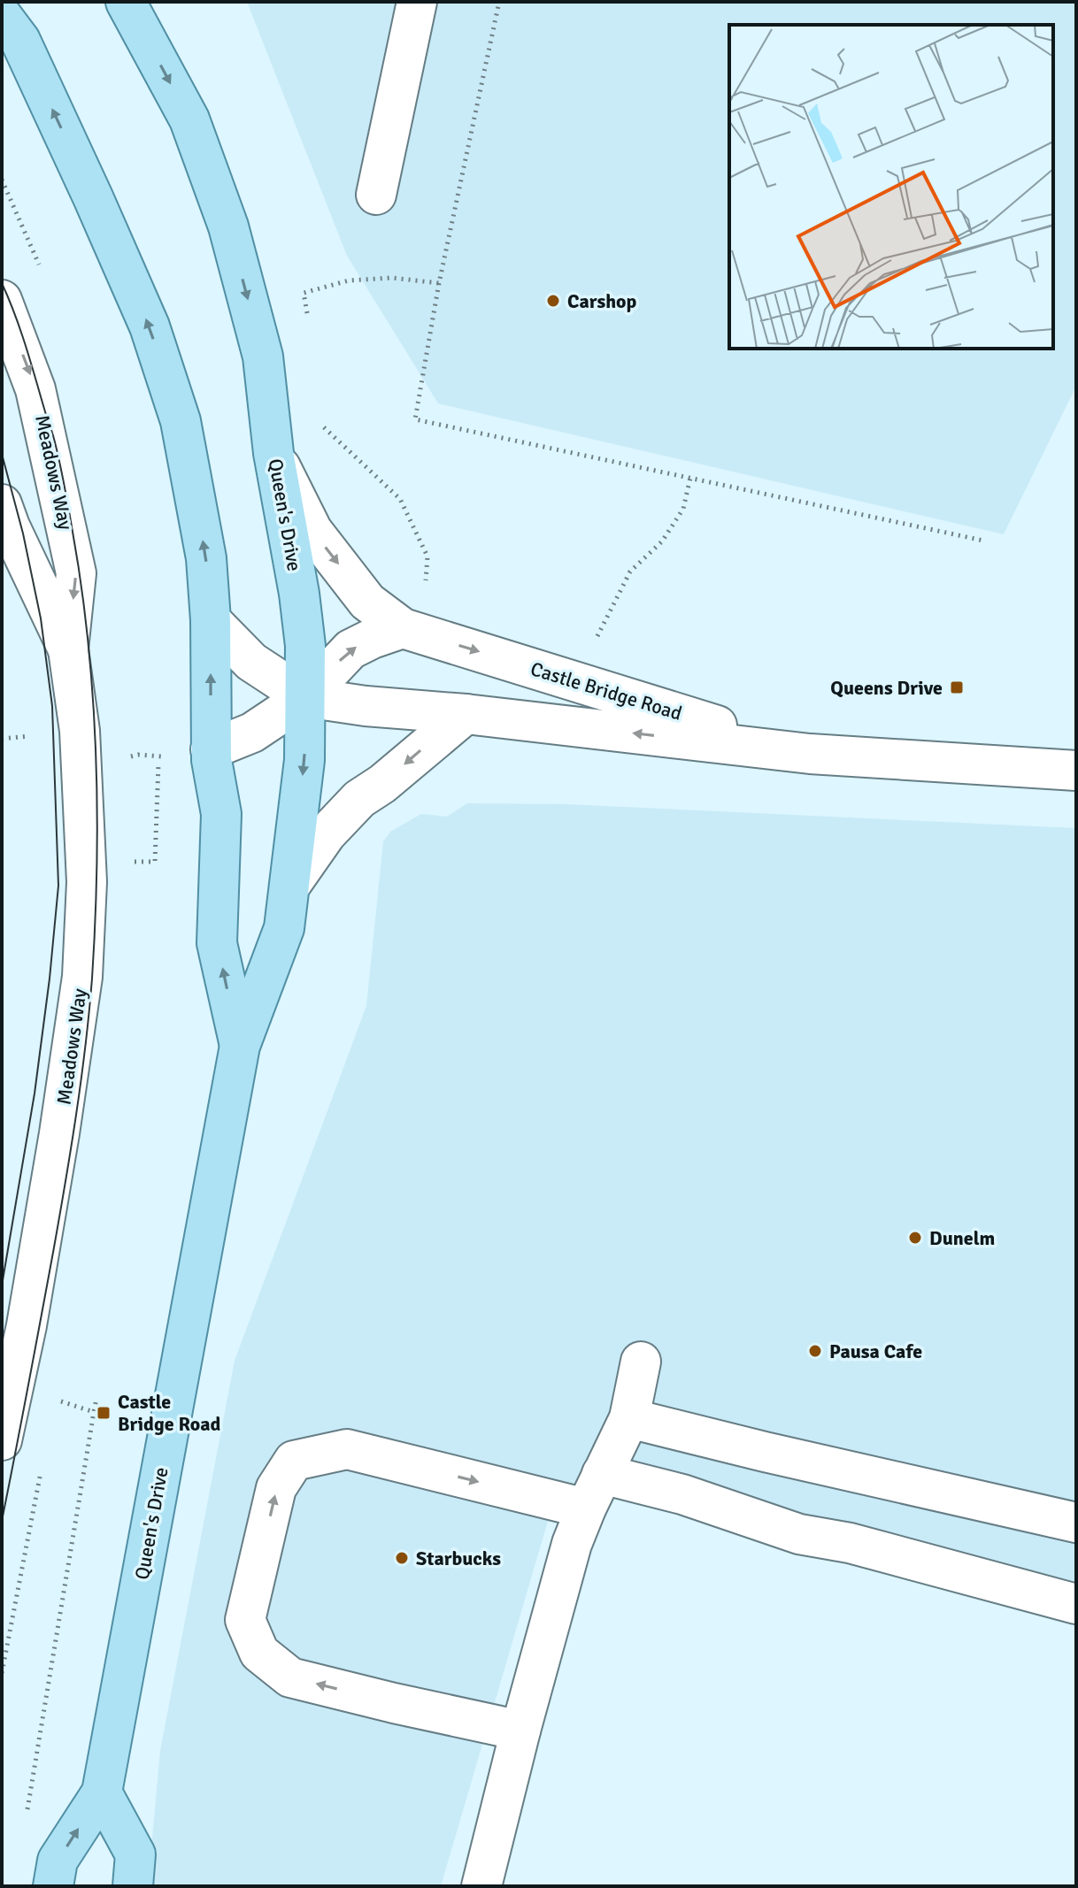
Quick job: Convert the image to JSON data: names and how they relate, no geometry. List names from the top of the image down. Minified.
{"streets":{"main road":["Queen's Drive"],"street":["Meadows Way","Castle Bridge Road"]},"crossings":[["Queen's Drive","Castle Bridge Road"]],"places":{"other":["Carshop","Dunelm","Pausa Cafe","Starbucks"],"transit":["Queens Drive","Castle Bridge Road"]}}
